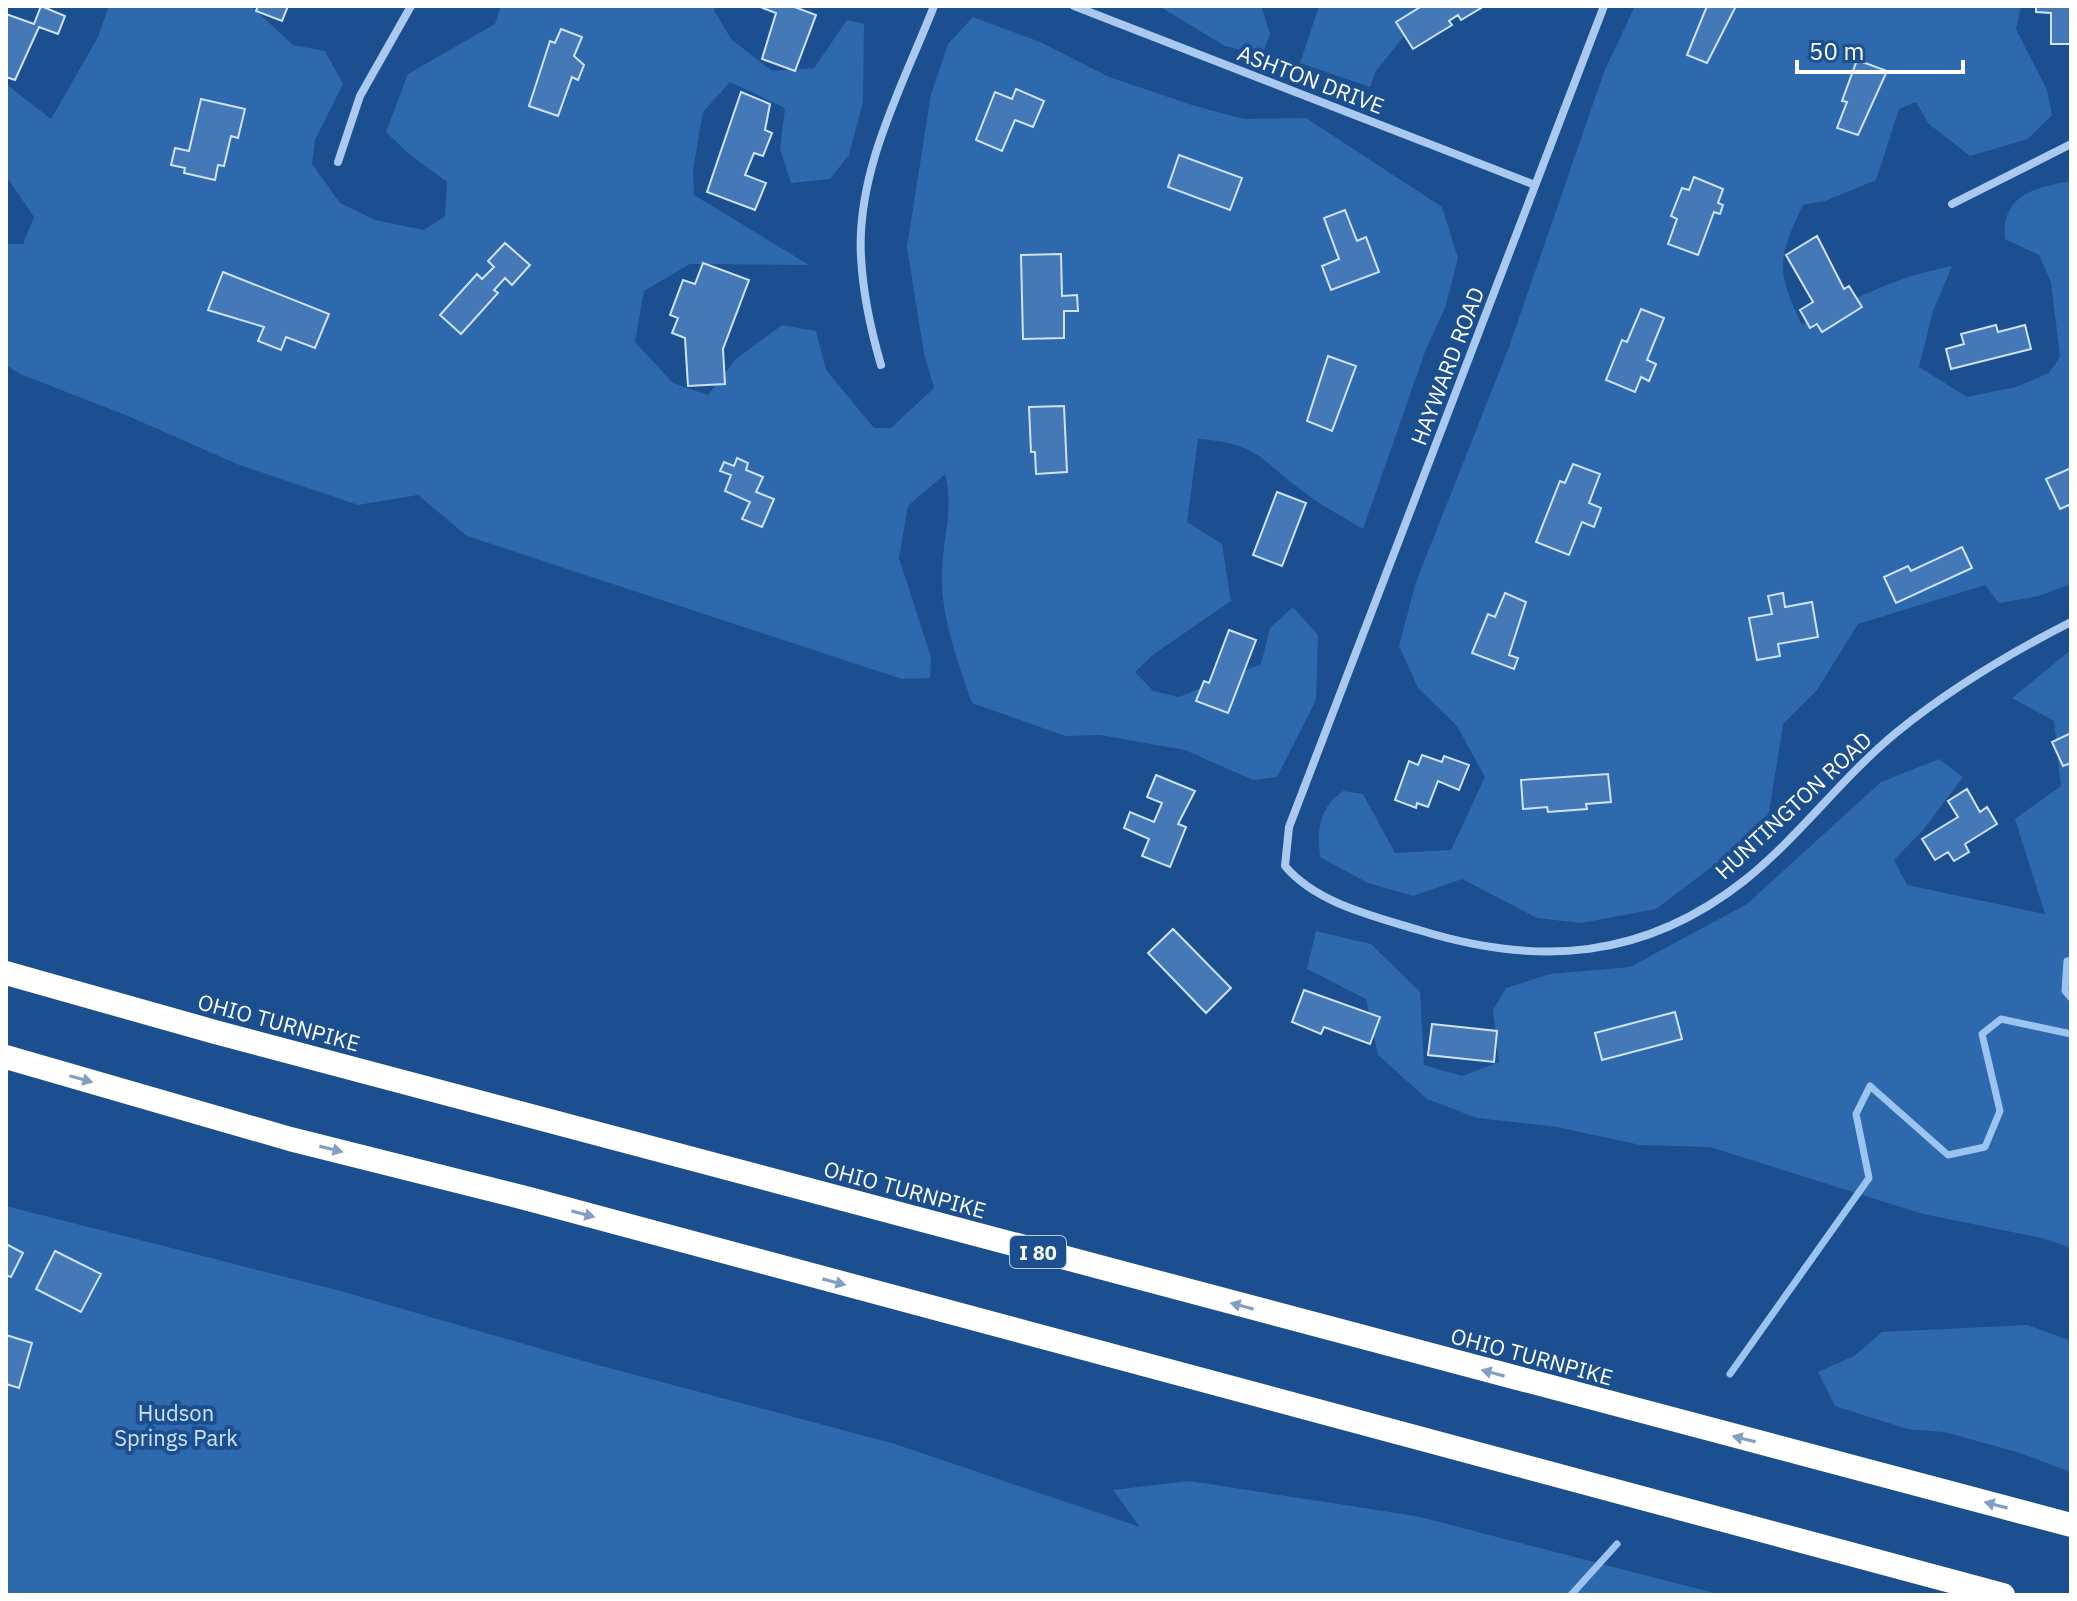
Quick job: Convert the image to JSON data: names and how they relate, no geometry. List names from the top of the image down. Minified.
{"streets":{"highway":["OHIO TURNPIKE","I 80"],"street":["ASHTON DRIVE","HAYWARD ROAD","HUNTINGTON ROAD"]},"crossings":[["ASHTON DRIVE","HAYWARD ROAD"],["HAYWARD ROAD","HUNTINGTON ROAD"]],"parks":["Hudson Springs Park"],"scale_bar":"50 m"}
